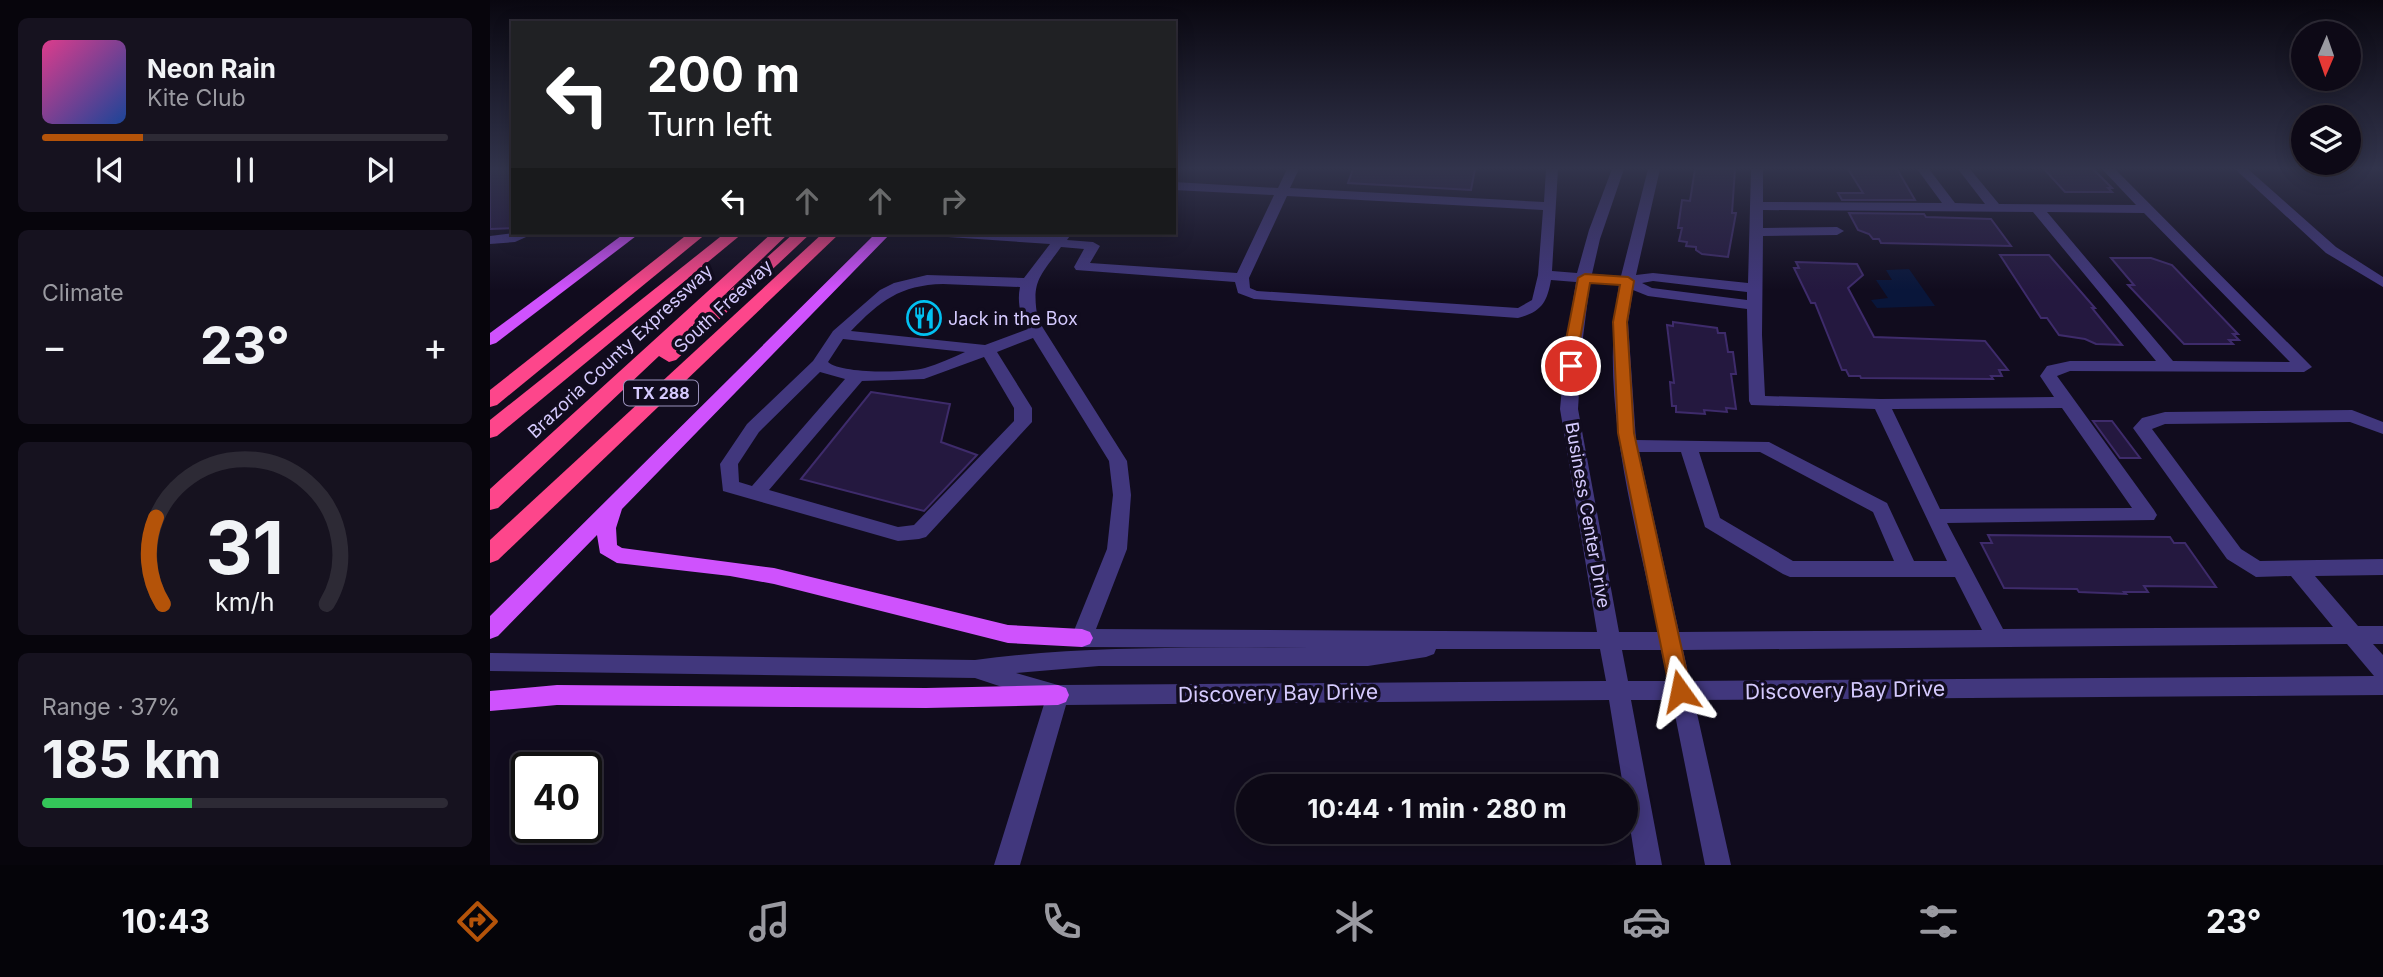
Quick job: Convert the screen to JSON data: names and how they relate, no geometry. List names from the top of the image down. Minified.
{"streets":{"highway":["South Freeway","Brazoria County Expressway","TX 288"],"street":["Business Center Drive","Discovery Bay Drive"]},"crossings":[["Business Center Drive","Discovery Bay Drive"]],"places":{"restaurant":["Jack in the Box"]},"north":"bottom","page":{"turn":["200 m","Turn left"],"song":["Neon Rain","Kite Club"],"tile":["Climate",["Range · 37%","185 km"]],"heat":["−","23°","+"],"limit":"40","trip":"10:44 · 1 min · 280 m","tabs":["10:43","23°"],"gauge":["31","km/h"]}}
